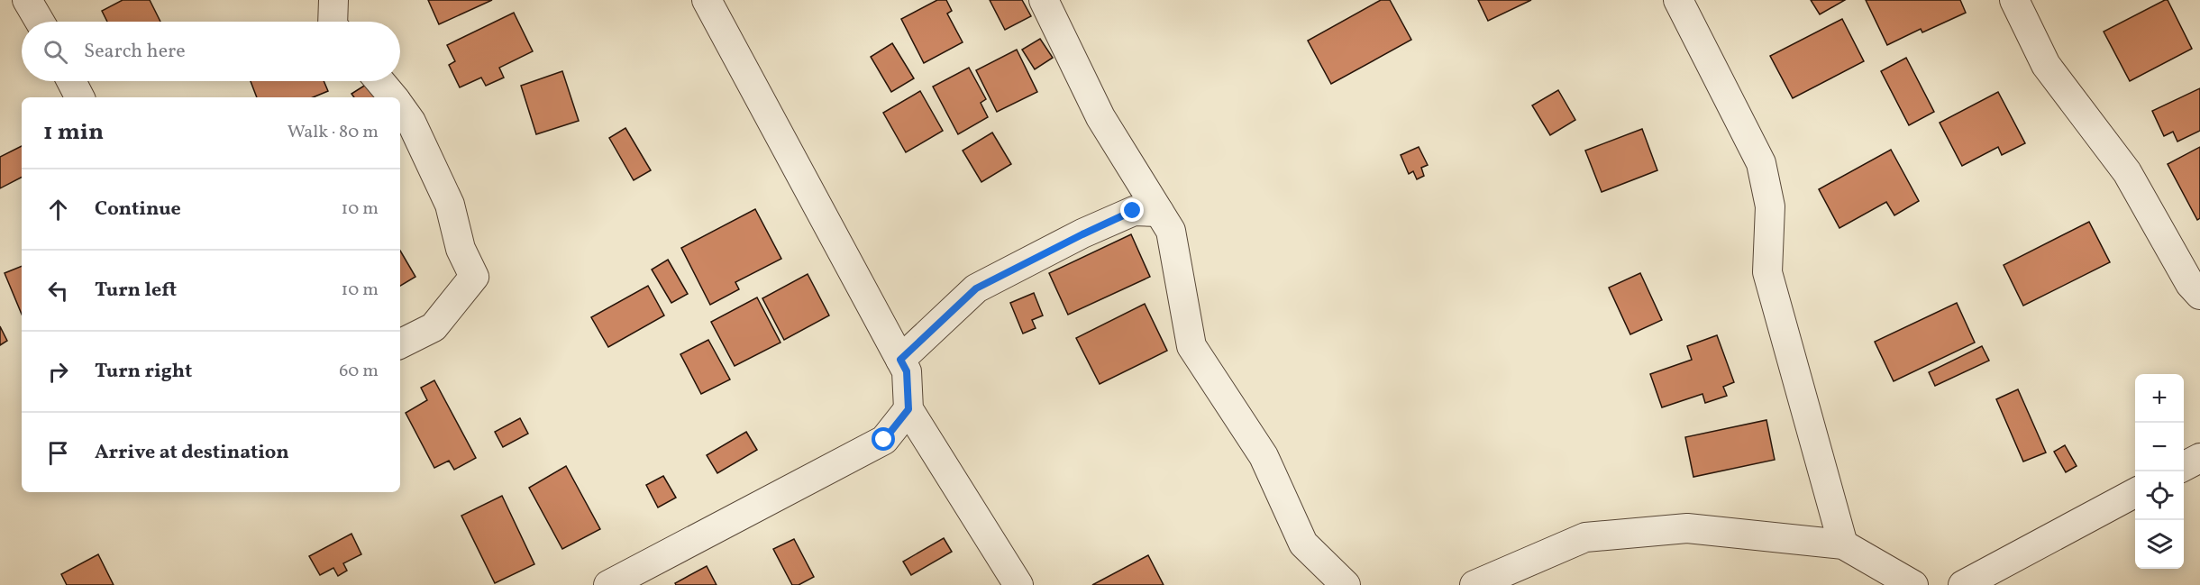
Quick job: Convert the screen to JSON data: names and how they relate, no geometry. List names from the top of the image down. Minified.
{"page":{"search":"Search here","heading":["1 min","Walk · 80 m"],"list":[["Continue","10 m"],["Turn left","10 m"],["Turn right","60 m"],"Arrive at destination"],"map_buttons":["+","−"]}}
